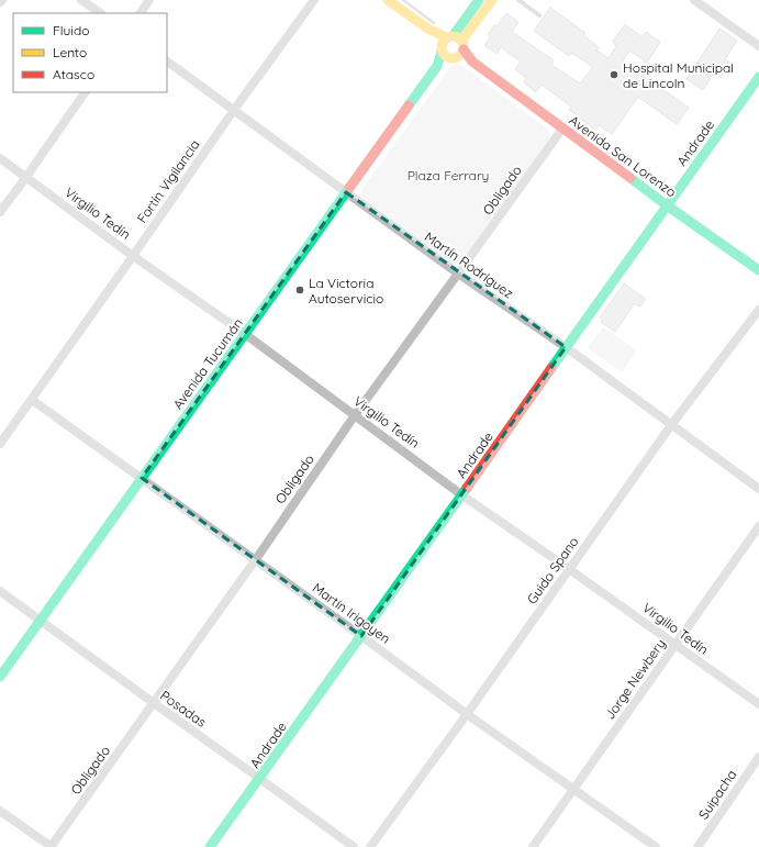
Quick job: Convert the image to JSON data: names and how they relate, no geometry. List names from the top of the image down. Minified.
{"streets":{"main road":["Andrade","Avenida San Lorenzo","Avenida Tucumán"],"street":["Fortín Vigilancia","Obligado","Virgilio Tedín","Martín Rodríguez","Guido Spano","Martín Irigoyen","Jorge Newbery","Posadas","Suipacha"]},"crossings":[["Andrade","Avenida San Lorenzo"],["Andrade","Virgilio Tedín"],["Andrade","Martín Rodríguez"],["Andrade","Martín Irigoyen"],["Andrade","Posadas"],["Avenida San Lorenzo","Obligado"],["Avenida San Lorenzo","Avenida Tucumán"],["Fortín Vigilancia","Virgilio Tedín"],["Fortín Vigilancia","Martín Rodríguez"],["Fortín Vigilancia","Martín Irigoyen"],["Obligado","Virgilio Tedín"],["Obligado","Martín Rodríguez"],["Obligado","Martín Irigoyen"],["Obligado","Posadas"],["Virgilio Tedín","Avenida Tucumán"],["Virgilio Tedín","Guido Spano"],["Virgilio Tedín","Jorge Newbery"],["Martín Rodríguez","Avenida Tucumán"],["Martín Rodríguez","Guido Spano"],["Avenida Tucumán","Martín Irigoyen"],["Avenida Tucumán","Posadas"],["Guido Spano","Martín Irigoyen"],["Martín Irigoyen","Jorge Newbery"]],"parks":["Plaza Ferrary"],"places":["Hospital Municipal de Lincoln","La Victoria Autoservicio"],"legend":["Fluido","Lento","Atasco"]}
